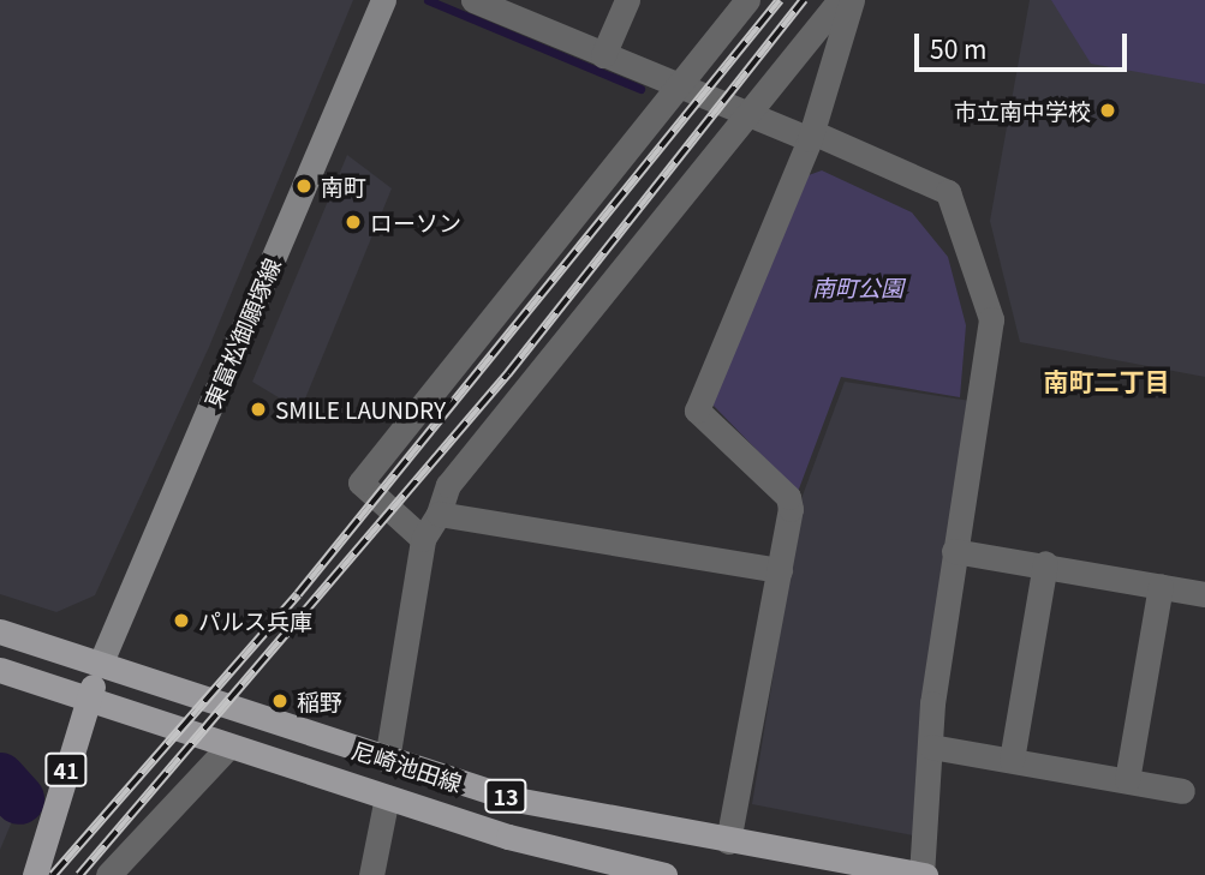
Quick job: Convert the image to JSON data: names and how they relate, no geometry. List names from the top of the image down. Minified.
{"streets":{"main road":["東富松御願塚線","尼崎池田線","41","13"]},"crossings":[["東富松御願塚線","尼崎池田線"],["東富松御願塚線","41"],["尼崎池田線","41"]],"districts":["南町二丁目"],"parks":["南町公園"],"places":["市立南中学校","南町","ローソン","SMILE LAUNDRY","パルス兵庫","稲野"],"scale_bar":"50 m"}
